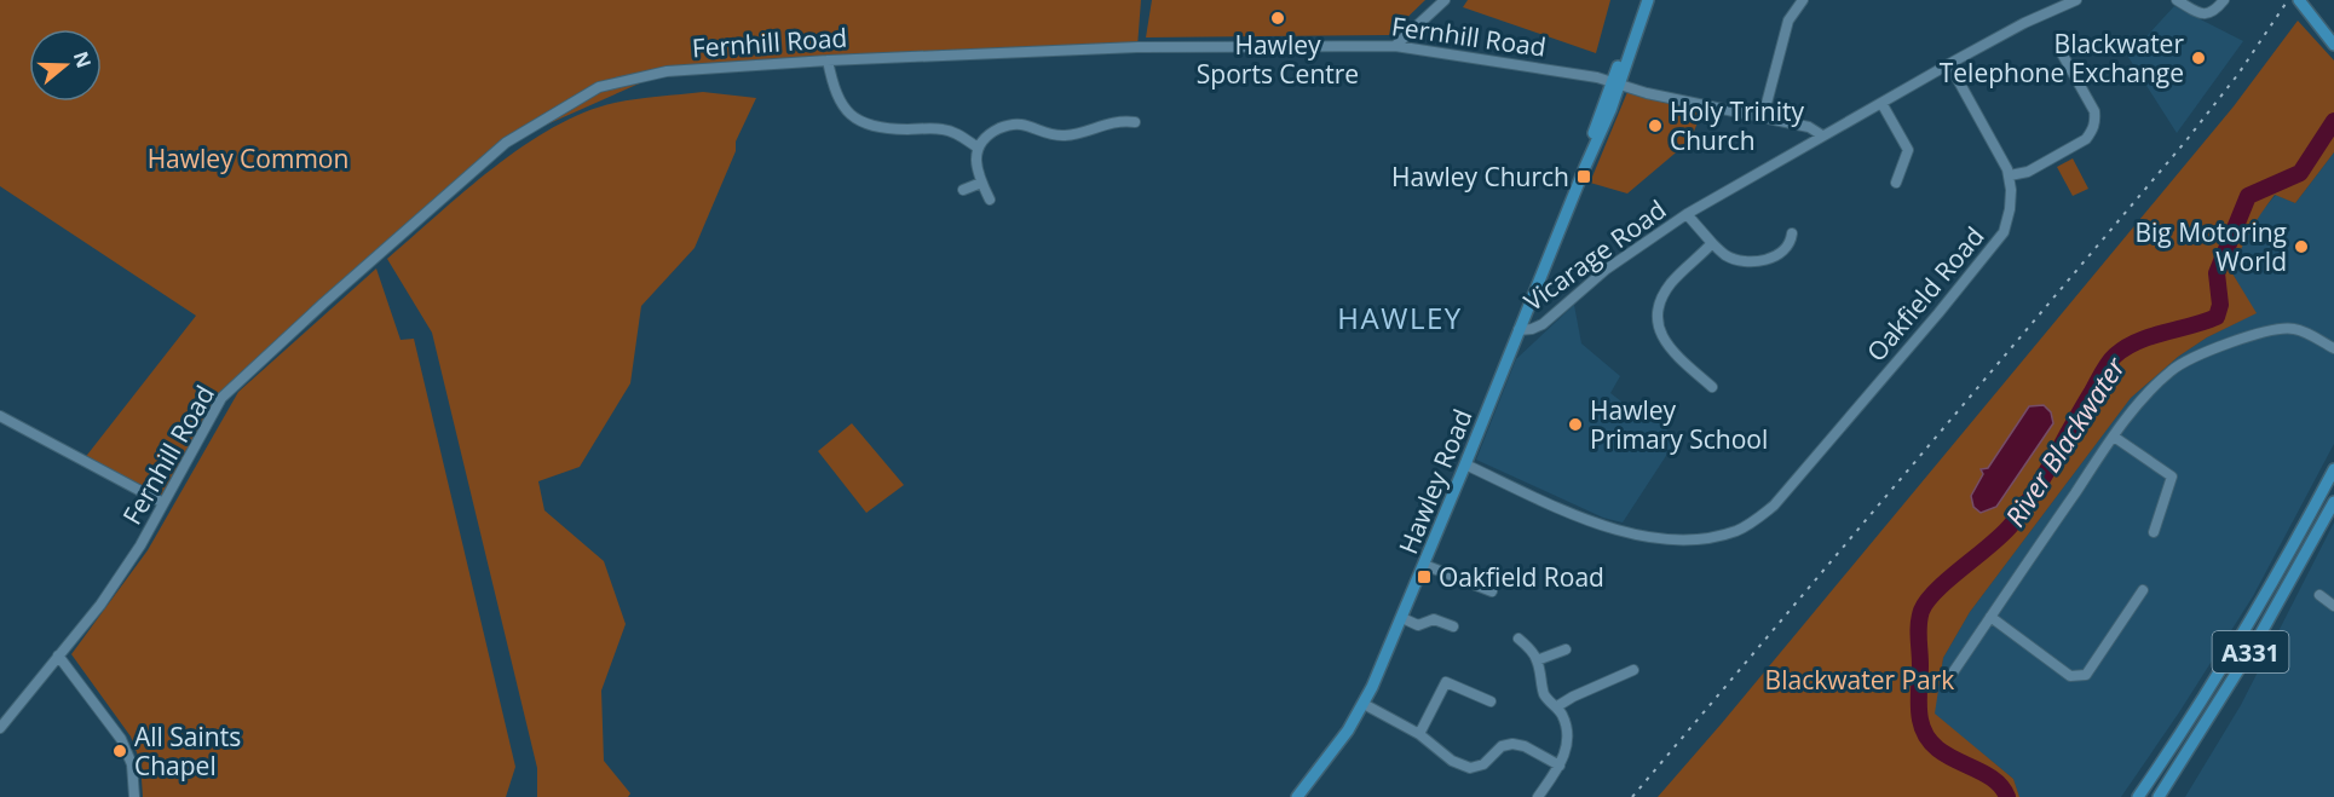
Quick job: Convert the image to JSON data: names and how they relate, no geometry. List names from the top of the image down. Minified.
{"streets":{"main road":["Hawley Road","A331"],"street":["Fernhill Road","Vicarage Road","Oakfield Road"]},"crossings":[["Fernhill Road","Vicarage Road"],["Fernhill Road","Hawley Road"],["Vicarage Road","Hawley Road"],["Oakfield Road","Hawley Road"]],"districts":["HAWLEY"],"water":["River Blackwater"],"parks":["Hawley Common","Blackwater Park"],"places":{"other":["Hawley Sports Centre","Blackwater Telephone Exchange","Holy Trinity Church","Big Motoring World","Hawley Primary School","All Saints Chapel"],"transit":["Hawley Church","Oakfield Road"]},"north":"right"}
